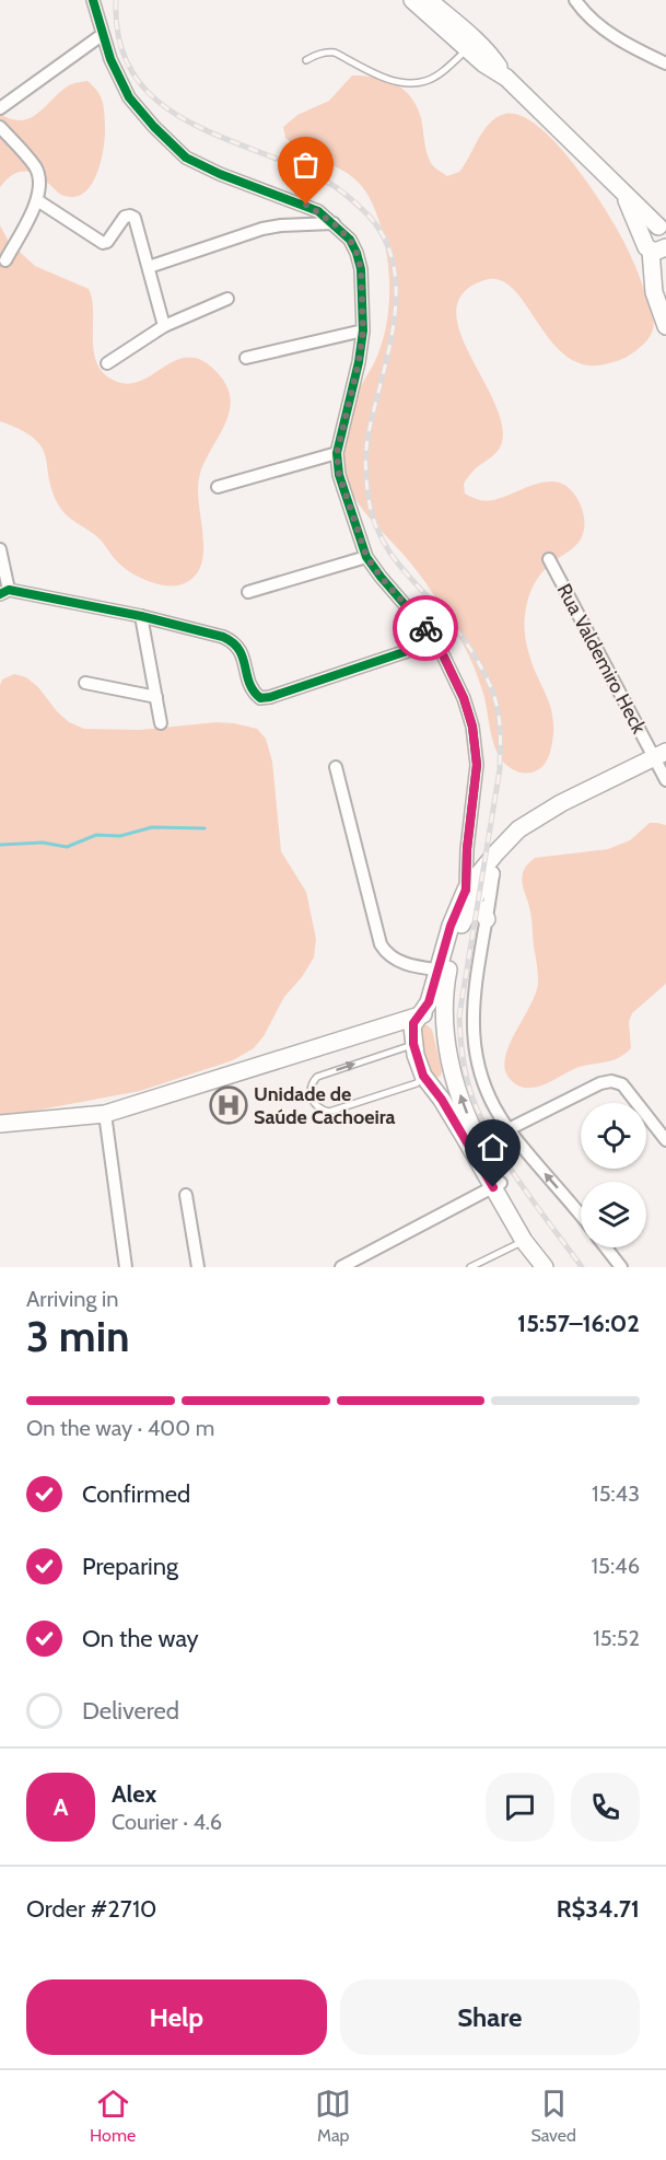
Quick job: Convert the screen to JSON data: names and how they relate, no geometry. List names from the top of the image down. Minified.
{"streets":{"street":["Rua Valdemiro Heck"]},"places":{"hospital":["Unidade de Saúde Cachoeira"]},"page":{"heading":["3 min","Arriving in","15:57–16:02"],"panel":["Alex","Courier · 4.6","Order #2710","R$34.71"],"bar":"On the way · 400 m","list":[["Confirmed","15:43"],["Preparing","15:46"],["On the way","15:52"],"Delivered"],"round":"A","buttons":["Help","Share"],"tabs":["Home","Map","Saved"]}}
